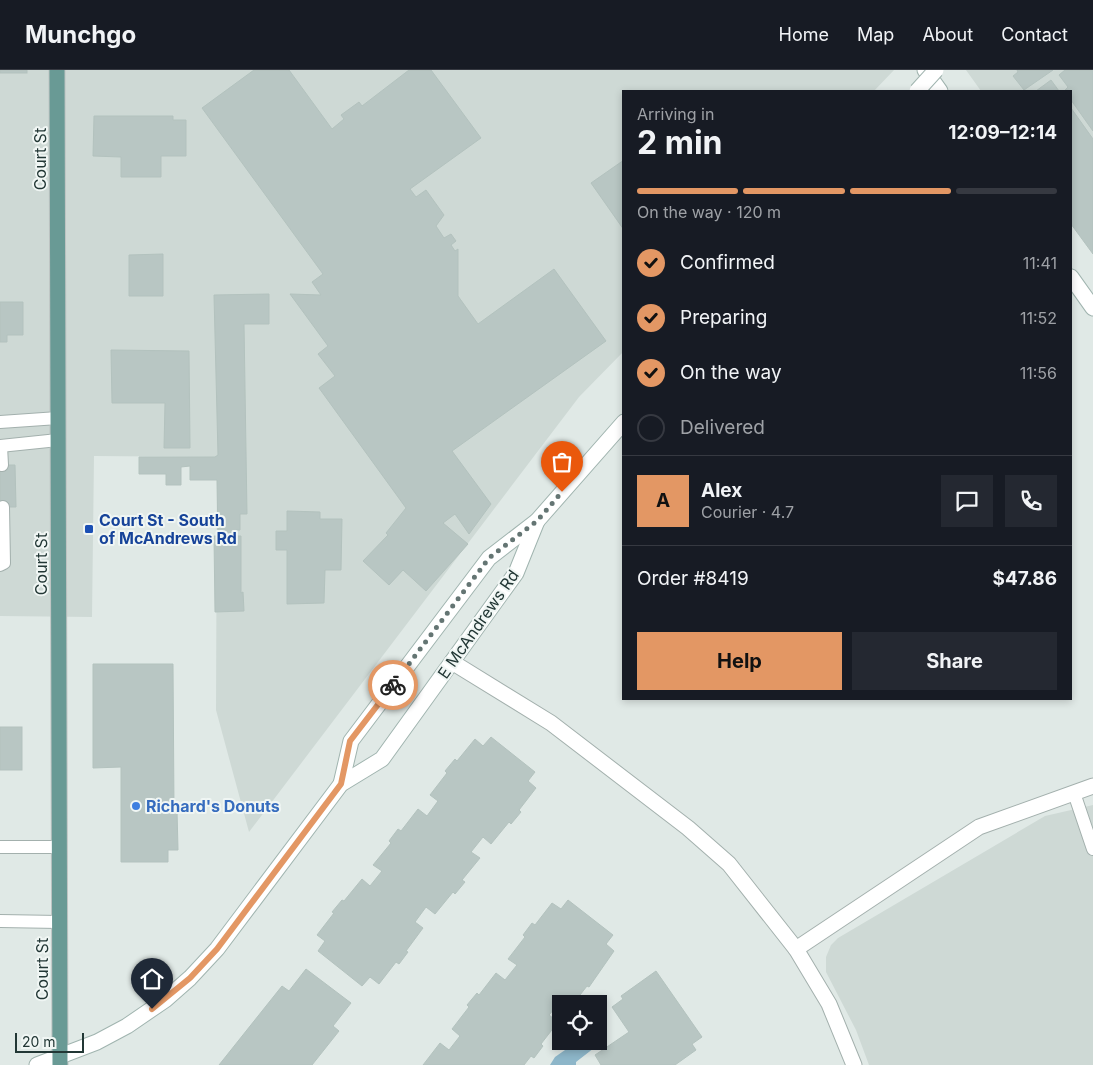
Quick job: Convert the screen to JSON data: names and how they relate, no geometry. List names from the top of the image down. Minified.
{"streets":{"main road":["Court St","E McAndrews Rd"]},"crossings":[["Court St","E McAndrews Rd"]],"places":{"transit":["Court St - South of McAndrews Rd"],"other":["Richard's Donuts"]},"scale_bar":"20 m","page":{"header":"Munchgo","nav":["Home","Map","About","Contact"],"heading":["2 min","Arriving in","12:09–12:14"],"panel":["Alex","Courier · 4.7","Order #8419","$47.86"],"bar":"On the way · 120 m","list":[["Confirmed","11:41"],["Preparing","11:52"],["On the way","11:56"],"Delivered"],"round":"A","buttons":["Help","Share"],"scale":"20 m"}}
